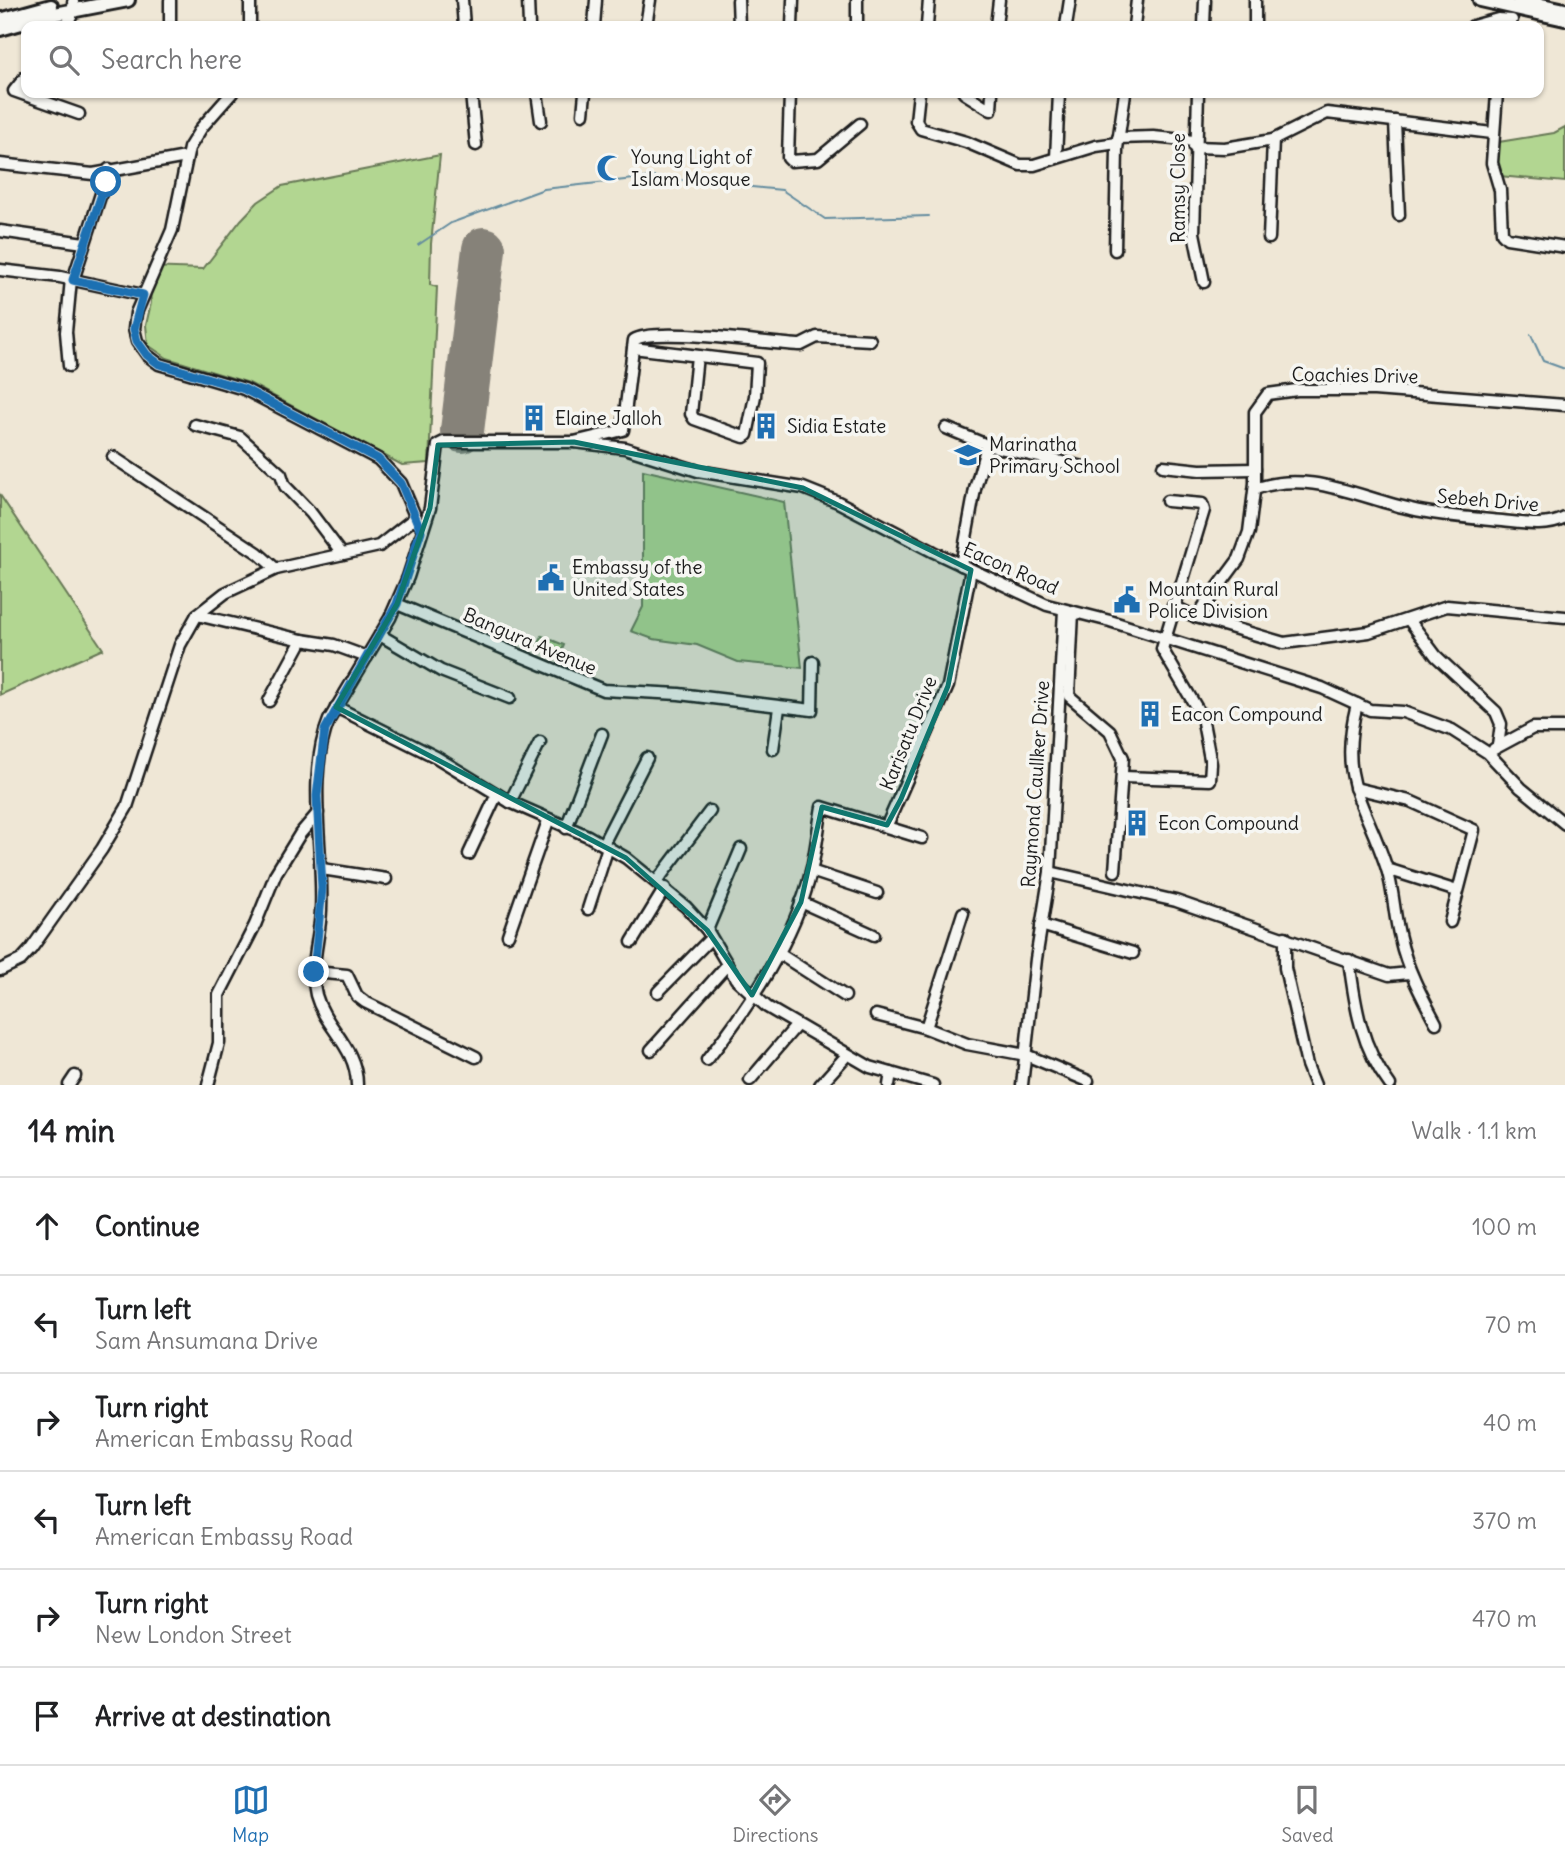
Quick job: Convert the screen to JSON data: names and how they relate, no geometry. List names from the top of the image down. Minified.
{"streets":{"street":["Ramsy Close","Coachies Drive","Sebeh Drive","Eacon Road","Bangura Avenue","Karisatu Drive","Raymond Caullker Drive"]},"crossings":[["Coachies Drive","Sebeh Drive"],["Eacon Road","Karisatu Drive"],["Eacon Road","Raymond Caullker Drive"]],"places":{"mosque":["Young Light of Islam Mosque"],"building":["Elaine Jalloh","Sidia Estate","Eacon Compound","Econ Compound"],"school or university":["Marinatha Primary School"],"public building":["Embassy of the United States","Mountain Rural Police Division"]},"page":{"search":"Search here","heading":["14 min","Walk · 1.1 km"],"list":[["Continue","100 m"],["Turn left","Sam Ansumana Drive","70 m"],["Turn right","American Embassy Road","40 m"],["Turn left","American Embassy Road","370 m"],["Turn right","New London Street","470 m"],"Arrive at destination"],"nav":["Map","Directions","Saved"]}}
